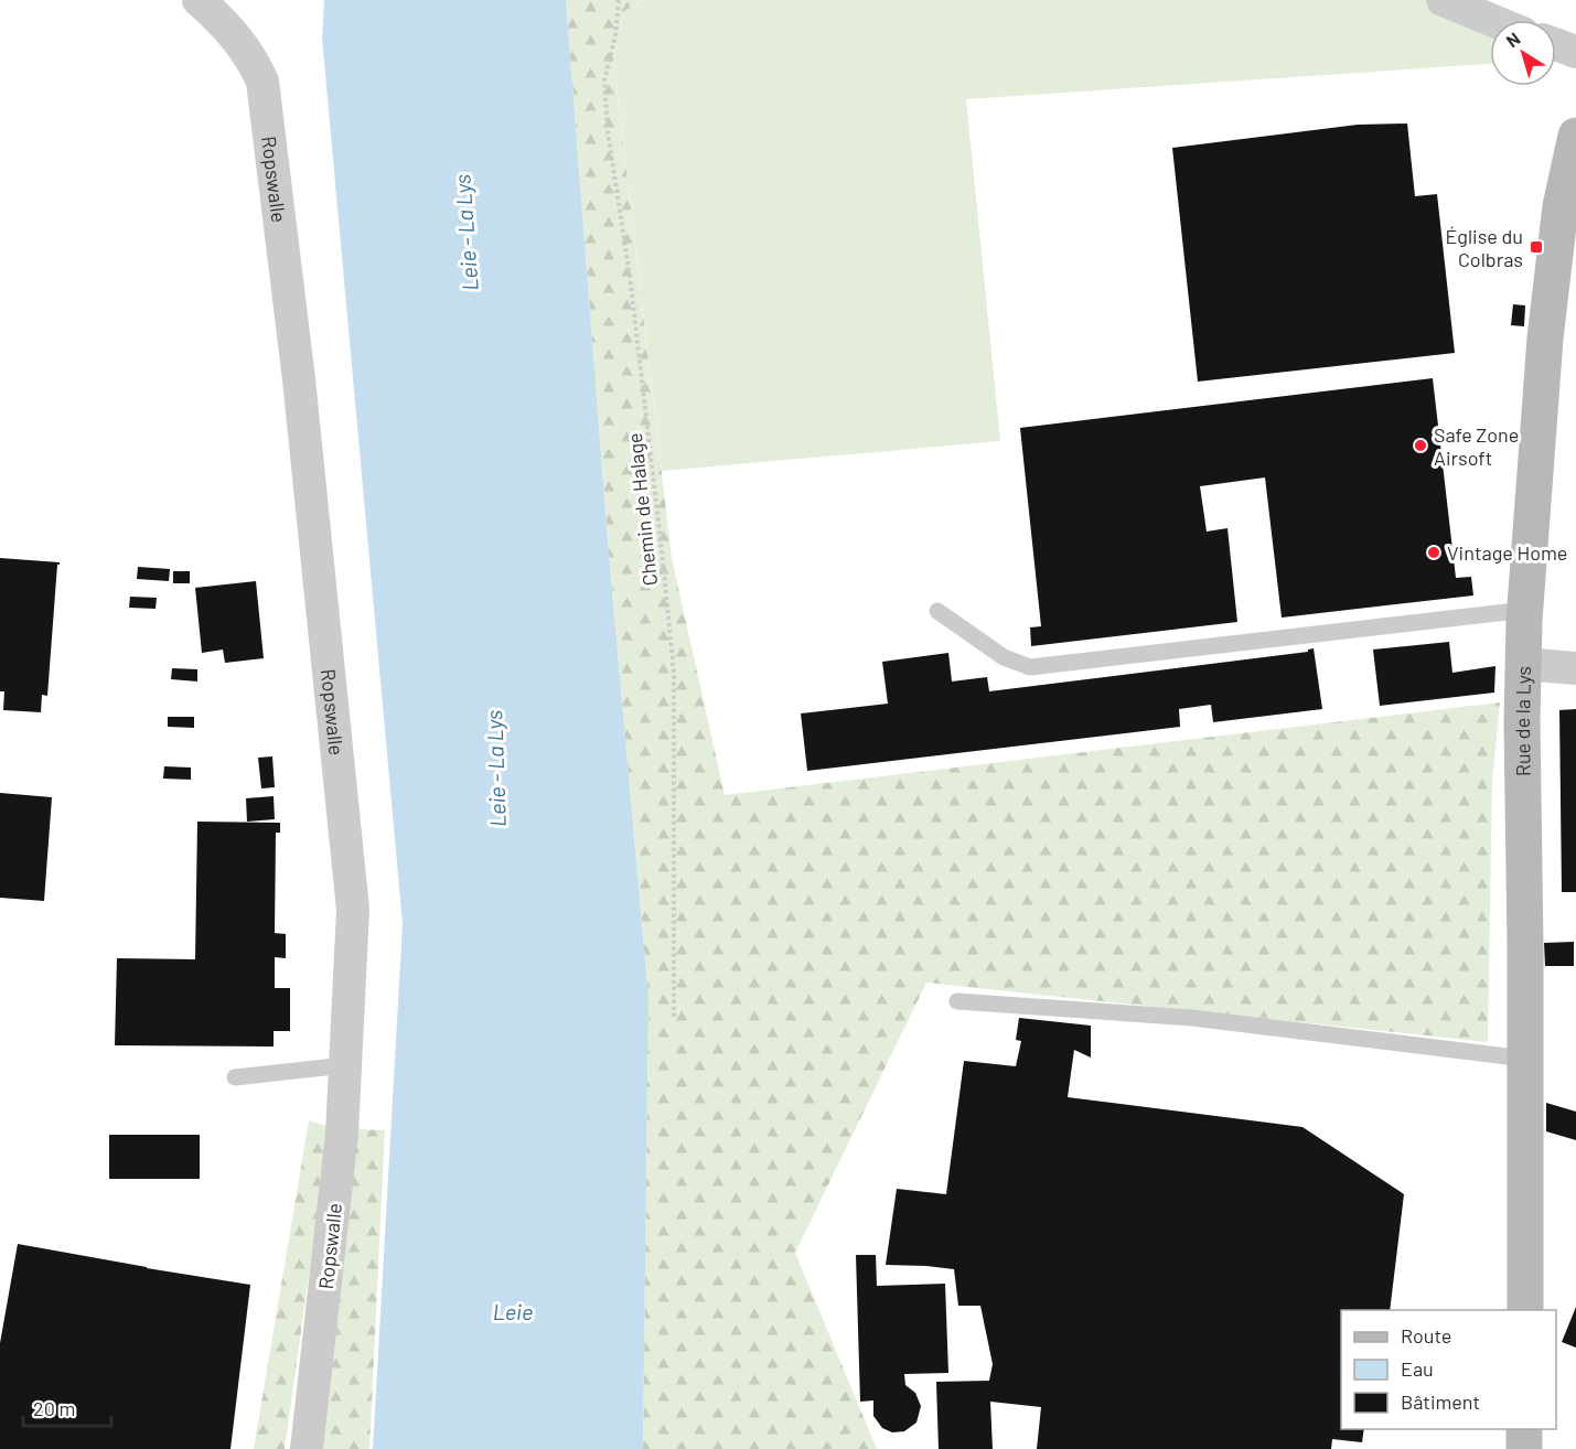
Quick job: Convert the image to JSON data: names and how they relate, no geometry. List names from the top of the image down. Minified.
{"streets":{"main road":["Rue de la Lys"],"street":["Ropswalle"],"path":["Chemin de Halage"]},"water":["Leie - La Lys","Leie"],"places":{"transit":["Église du Colbras"],"other":["Safe Zone Airsoft","Vintage Home"]},"legend":["Route","Eau","Bâtiment"],"scale_bar":"20 m","north":"top left"}
